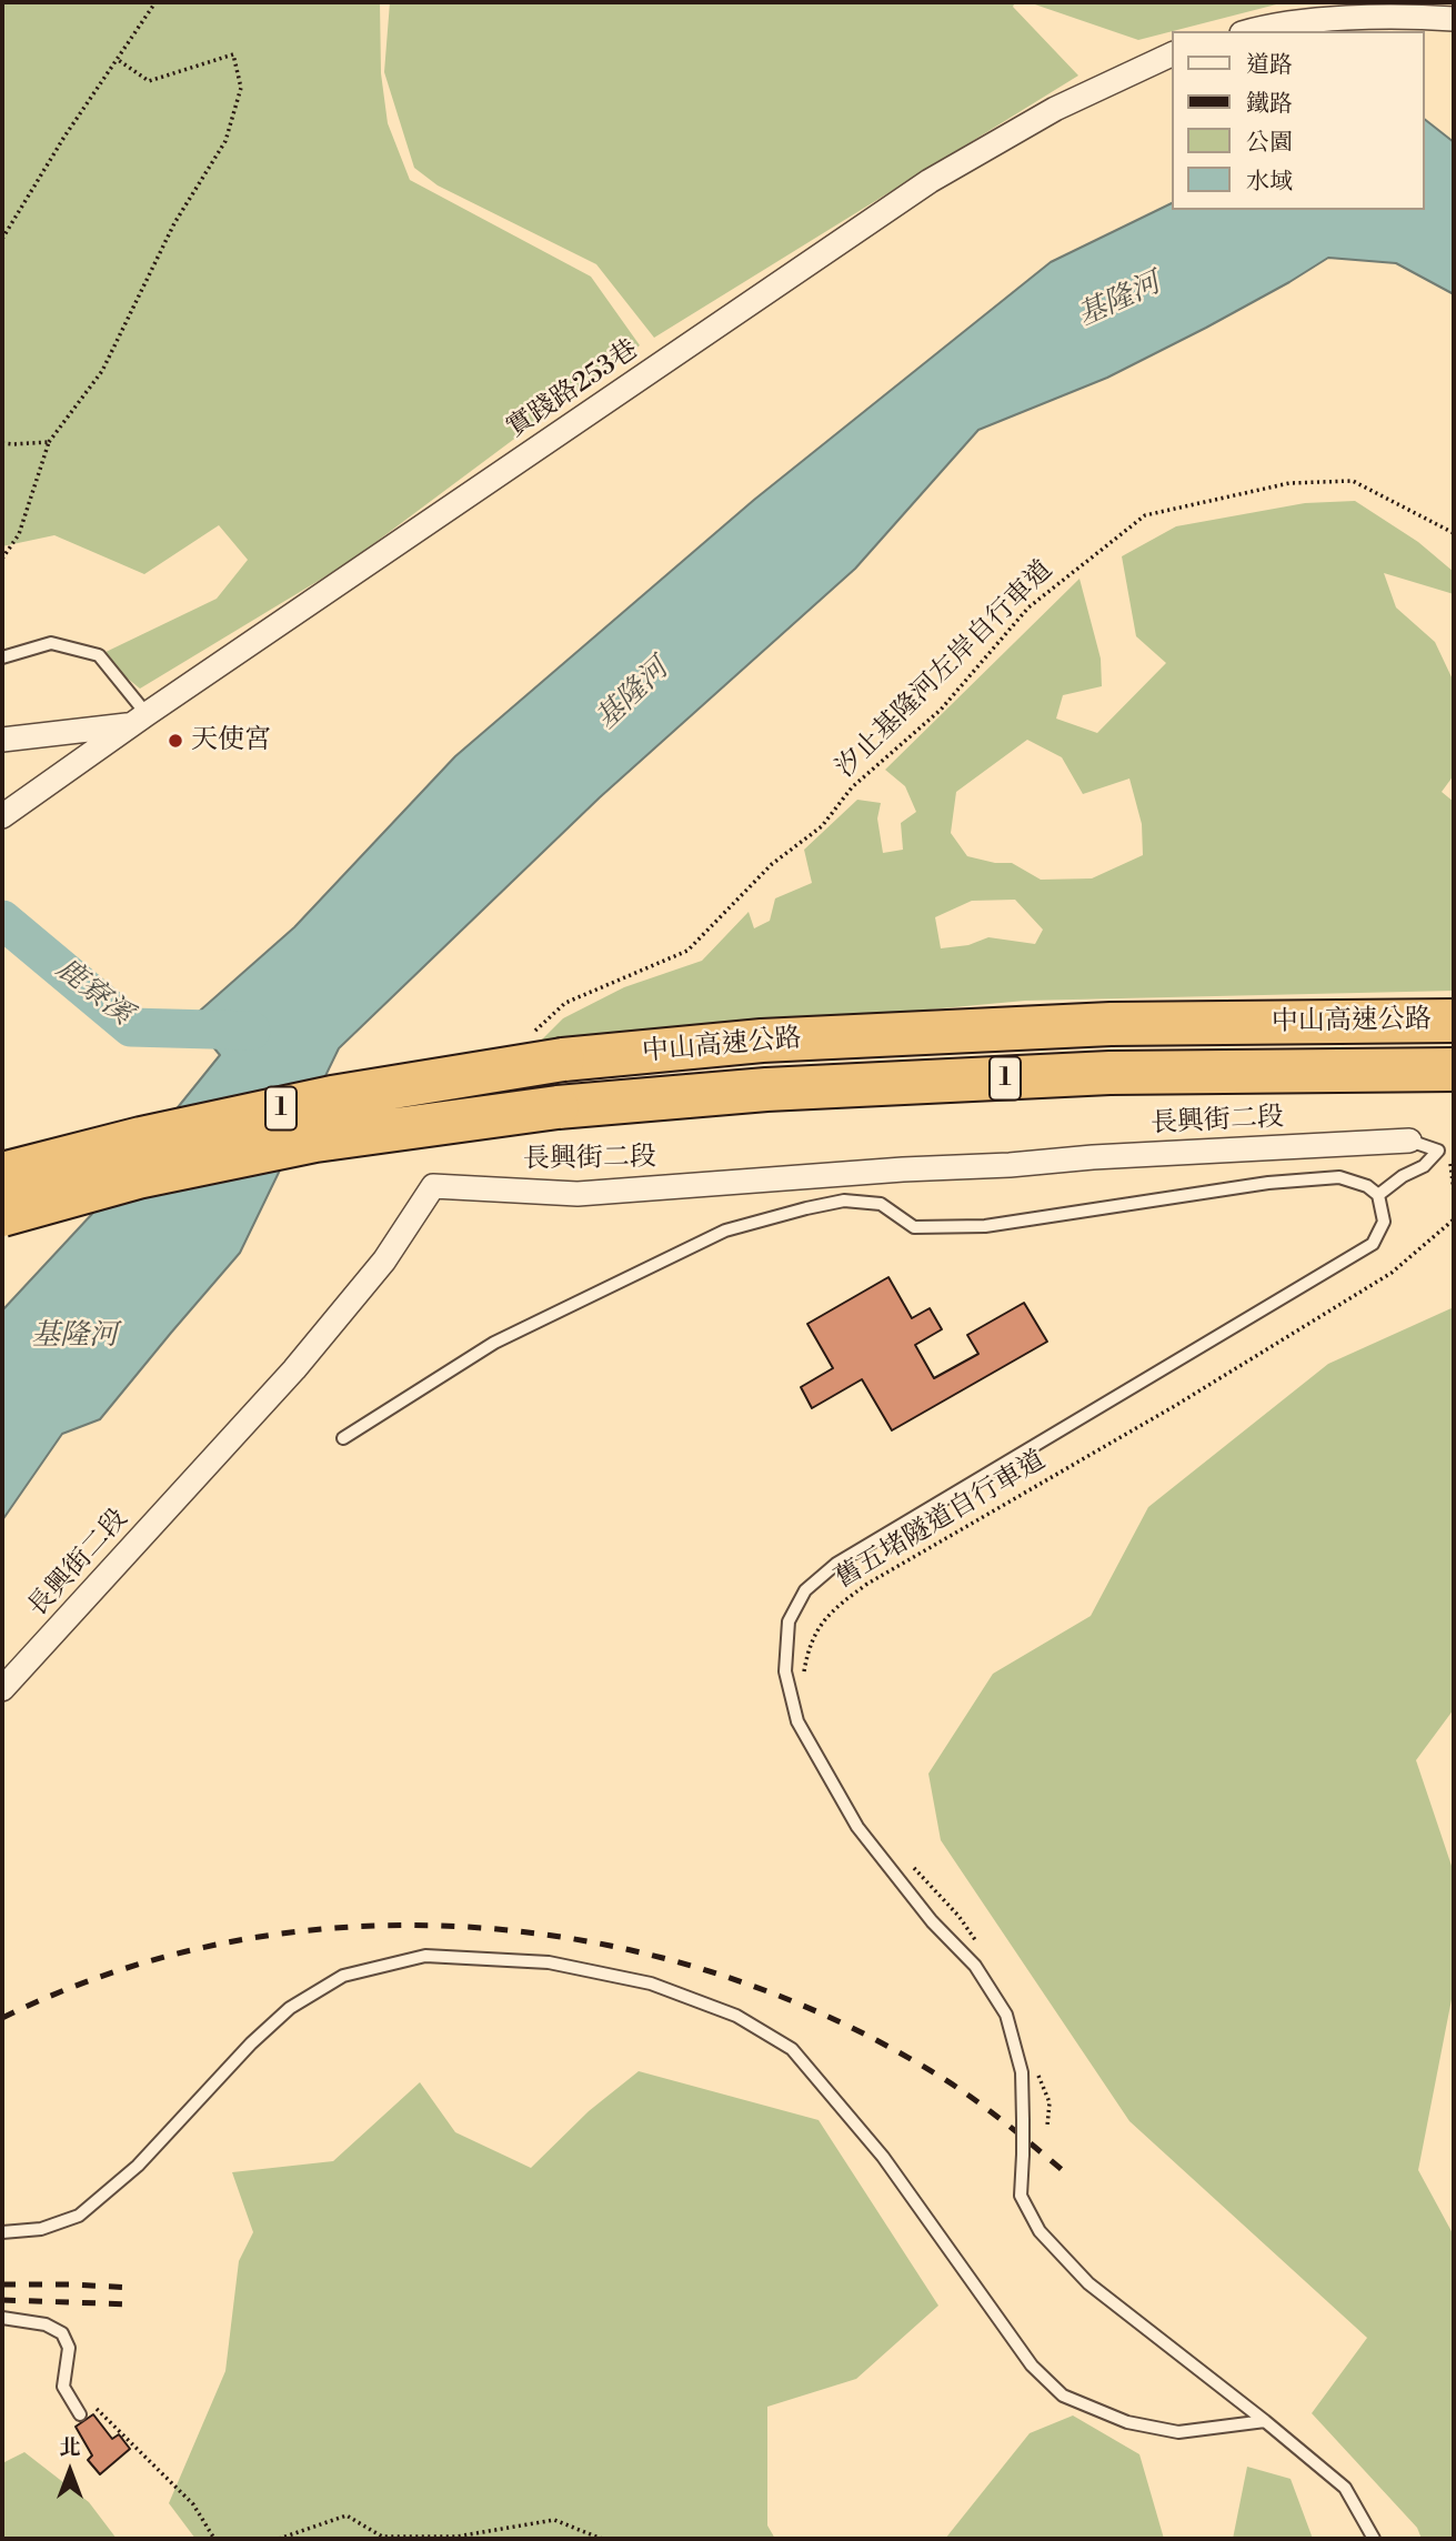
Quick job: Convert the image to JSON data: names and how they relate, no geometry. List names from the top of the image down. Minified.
{"streets":{"highway":["中山高速公路","1"],"street":["實踐路253巷","長興街二段"],"path":["汐止基隆河左岸自行車道","舊五堵隧道自行車道"]},"crossings":[["汐止基隆河左岸自行車道","中山高速公路"]],"water":["基隆河","鹿寮溪"],"places":["天使宮"],"legend":["道路","鐵路","公園","水域"],"north":"top"}
